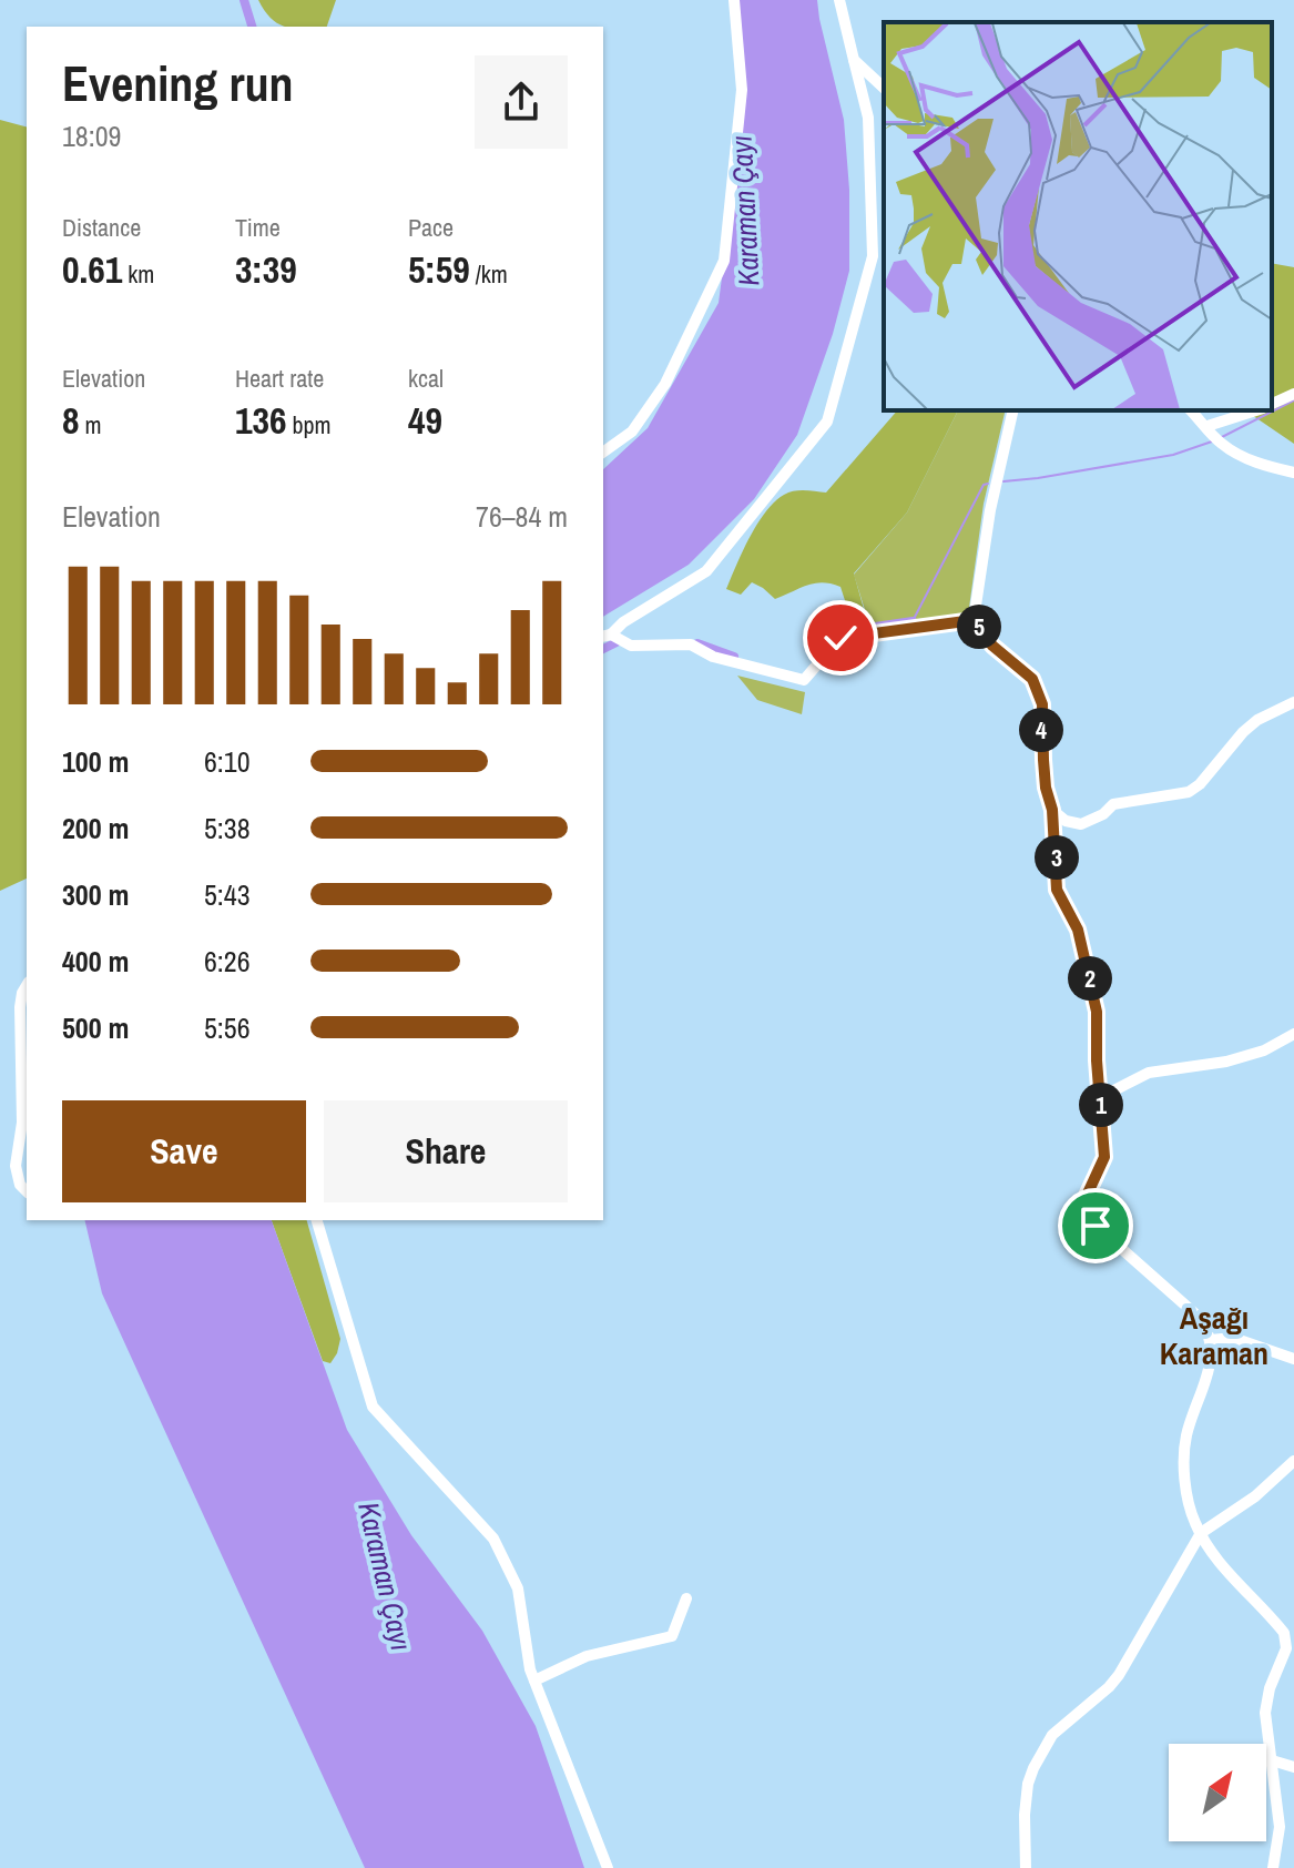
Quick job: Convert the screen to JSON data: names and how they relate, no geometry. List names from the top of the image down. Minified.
{"districts":["Aşağı Karaman"],"water":["Karaman Çayı"],"north":"top right","page":{"heading":["Evening run","18:09"],"stats":[["Distance","0.61 km"],["Time","3:39"],["Pace","5:59 /km"],["Elevation","8 m"],["Heart rate","136 bpm"],["kcal","49"]],"chart":["Elevation","76–84 m"],"pins":["5","4","3","2","1"],"list":[{"name":"100 m","note":"6:10"},{"name":"200 m","note":"5:38"},{"name":"300 m","note":"5:43"},{"name":"400 m","note":"6:26"},{"name":"500 m","note":"5:56"}],"buttons":["Save","Share"]}}
